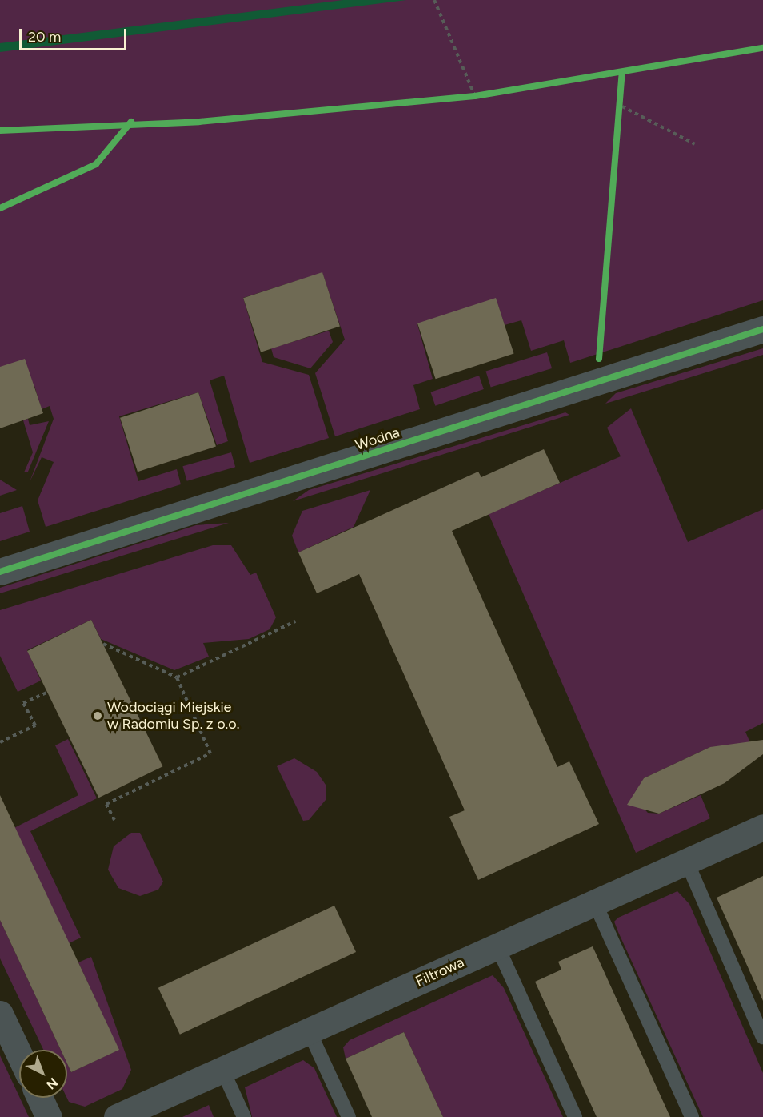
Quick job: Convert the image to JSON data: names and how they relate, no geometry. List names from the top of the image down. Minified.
{"streets":{"street":["Wodna","Filtrowa"]},"places":["Wodociągi Miejskie w Radomiu Sp. z o.o."],"scale_bar":"20 m","north":"bottom right"}
